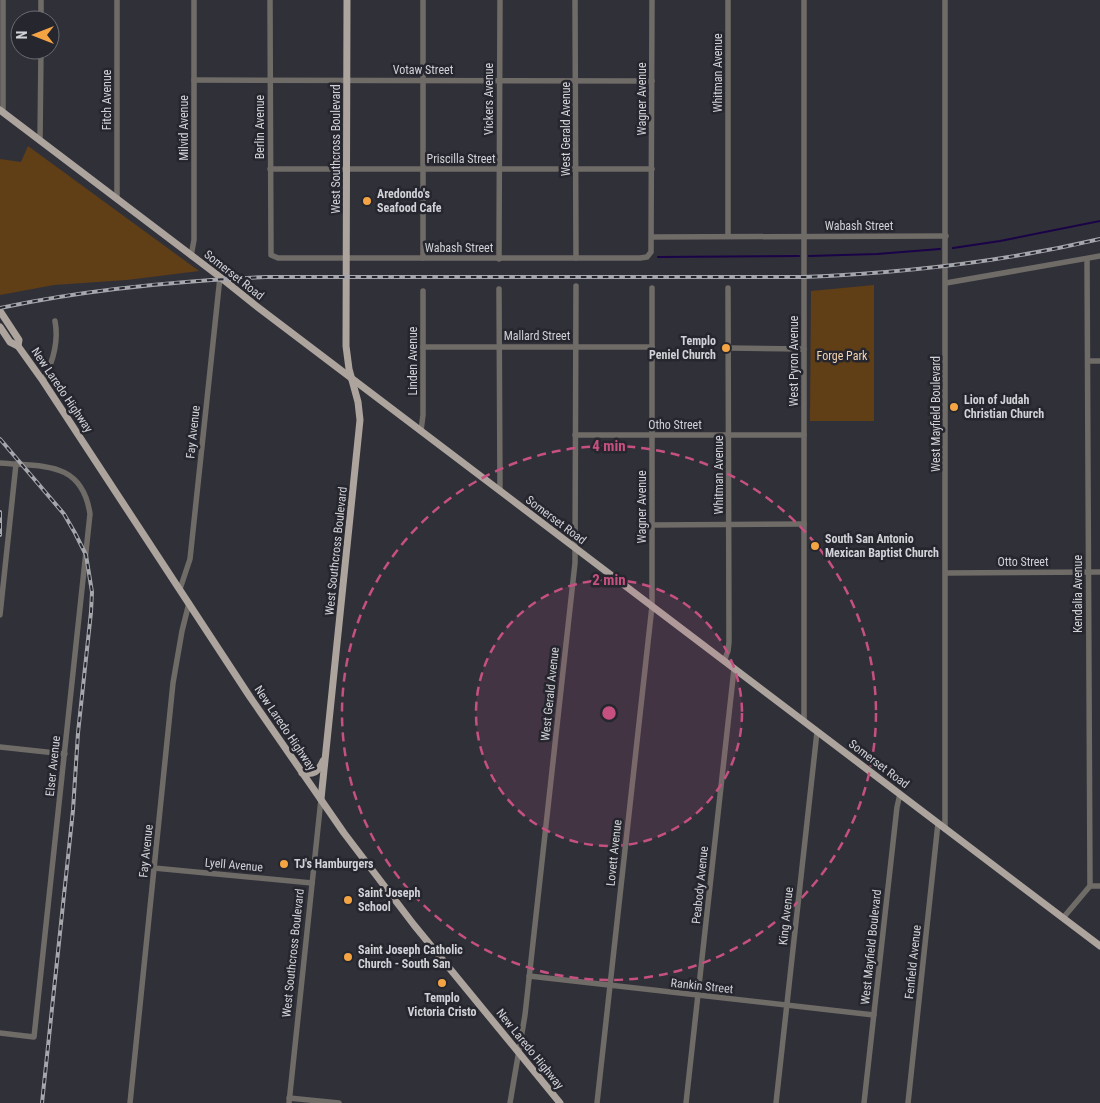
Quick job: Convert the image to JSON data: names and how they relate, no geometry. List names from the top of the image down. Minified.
{"streets":{"main road":["West Southcross Boulevard","Somerset Road","New Laredo Highway"],"street":["Votaw Street","Whitman Avenue","Vickers Avenue","Wagner Avenue","Fitch Avenue","Berlin Avenue","Milvid Avenue","West Gerald Avenue","Priscilla Street","Wabash Street","Mallard Street","Linden Avenue","West Pyron Avenue","West Mayfield Boulevard","Otho Street","Fay Avenue","Otto Street","Kendalia Avenue","Elser Avenue","Lovett Avenue","Lyell Avenue","Peabody Avenue","King Avenue","Fenfield Avenue","Rankin Street"]},"crossings":[["Votaw Street","Vickers Avenue"],["Votaw Street","Wagner Avenue"],["Votaw Street","Berlin Avenue"],["Votaw Street","Milvid Avenue"],["Votaw Street","West Gerald Avenue"],["Votaw Street","West Southcross Boulevard"],["Whitman Avenue","Wabash Street"],["Whitman Avenue","Somerset Road"],["Whitman Avenue","Otho Street"],["Vickers Avenue","Priscilla Street"],["Vickers Avenue","Wabash Street"],["Wagner Avenue","Priscilla Street"],["Wagner Avenue","Wabash Street"],["Wagner Avenue","Somerset Road"],["Wagner Avenue","Mallard Street"],["Wagner Avenue","Otho Street"],["Wagner Avenue","Lovett Avenue"],["Fitch Avenue","Somerset Road"],["Berlin Avenue","Priscilla Street"],["Berlin Avenue","Wabash Street"],["Milvid Avenue","Somerset Road"],["West Gerald Avenue","Priscilla Street"],["West Gerald Avenue","Wabash Street"],["West Gerald Avenue","Somerset Road"],["West Gerald Avenue","Mallard Street"],["West Gerald Avenue","New Laredo Highway"],["West Gerald Avenue","Otho Street"],["West Gerald Avenue","Rankin Street"],["West Southcross Boulevard","Priscilla Street"],["West Southcross Boulevard","Wabash Street"],["West Southcross Boulevard","Somerset Road"],["West Southcross Boulevard","New Laredo Highway"],["West Southcross Boulevard","Lyell Avenue"],["Wabash Street","West Pyron Avenue"],["Wabash Street","West Mayfield Boulevard"],["Somerset Road","Linden Avenue"],["Somerset Road","West Pyron Avenue"],["Somerset Road","West Mayfield Boulevard"],["Somerset Road","Fay Avenue"],["Somerset Road","Lovett Avenue"],["Somerset Road","Peabody Avenue"],["Somerset Road","King Avenue"],["Somerset Road","Fenfield Avenue"],["Mallard Street","Linden Avenue"],["West Pyron Avenue","Otho Street"],["New Laredo Highway","Fay Avenue"],["West Mayfield Boulevard","Otto Street"],["West Mayfield Boulevard","Rankin Street"],["Fay Avenue","Lyell Avenue"],["Otto Street","Kendalia Avenue"],["Lovett Avenue","Rankin Street"],["Peabody Avenue","Rankin Street"],["King Avenue","Rankin Street"]],"parks":["Forge Park"],"places":["Aredondo's Seafood Cafe","Templo Peniel Church","Lion of Judah Christian Church","South San Antonio Mexican Baptist Church","TJ's Hamburgers","Saint Joseph School","Saint Joseph Catholic Church - South San","Templo Victoria Cristo"],"north":"left","rings":["4 min","2 min"]}
